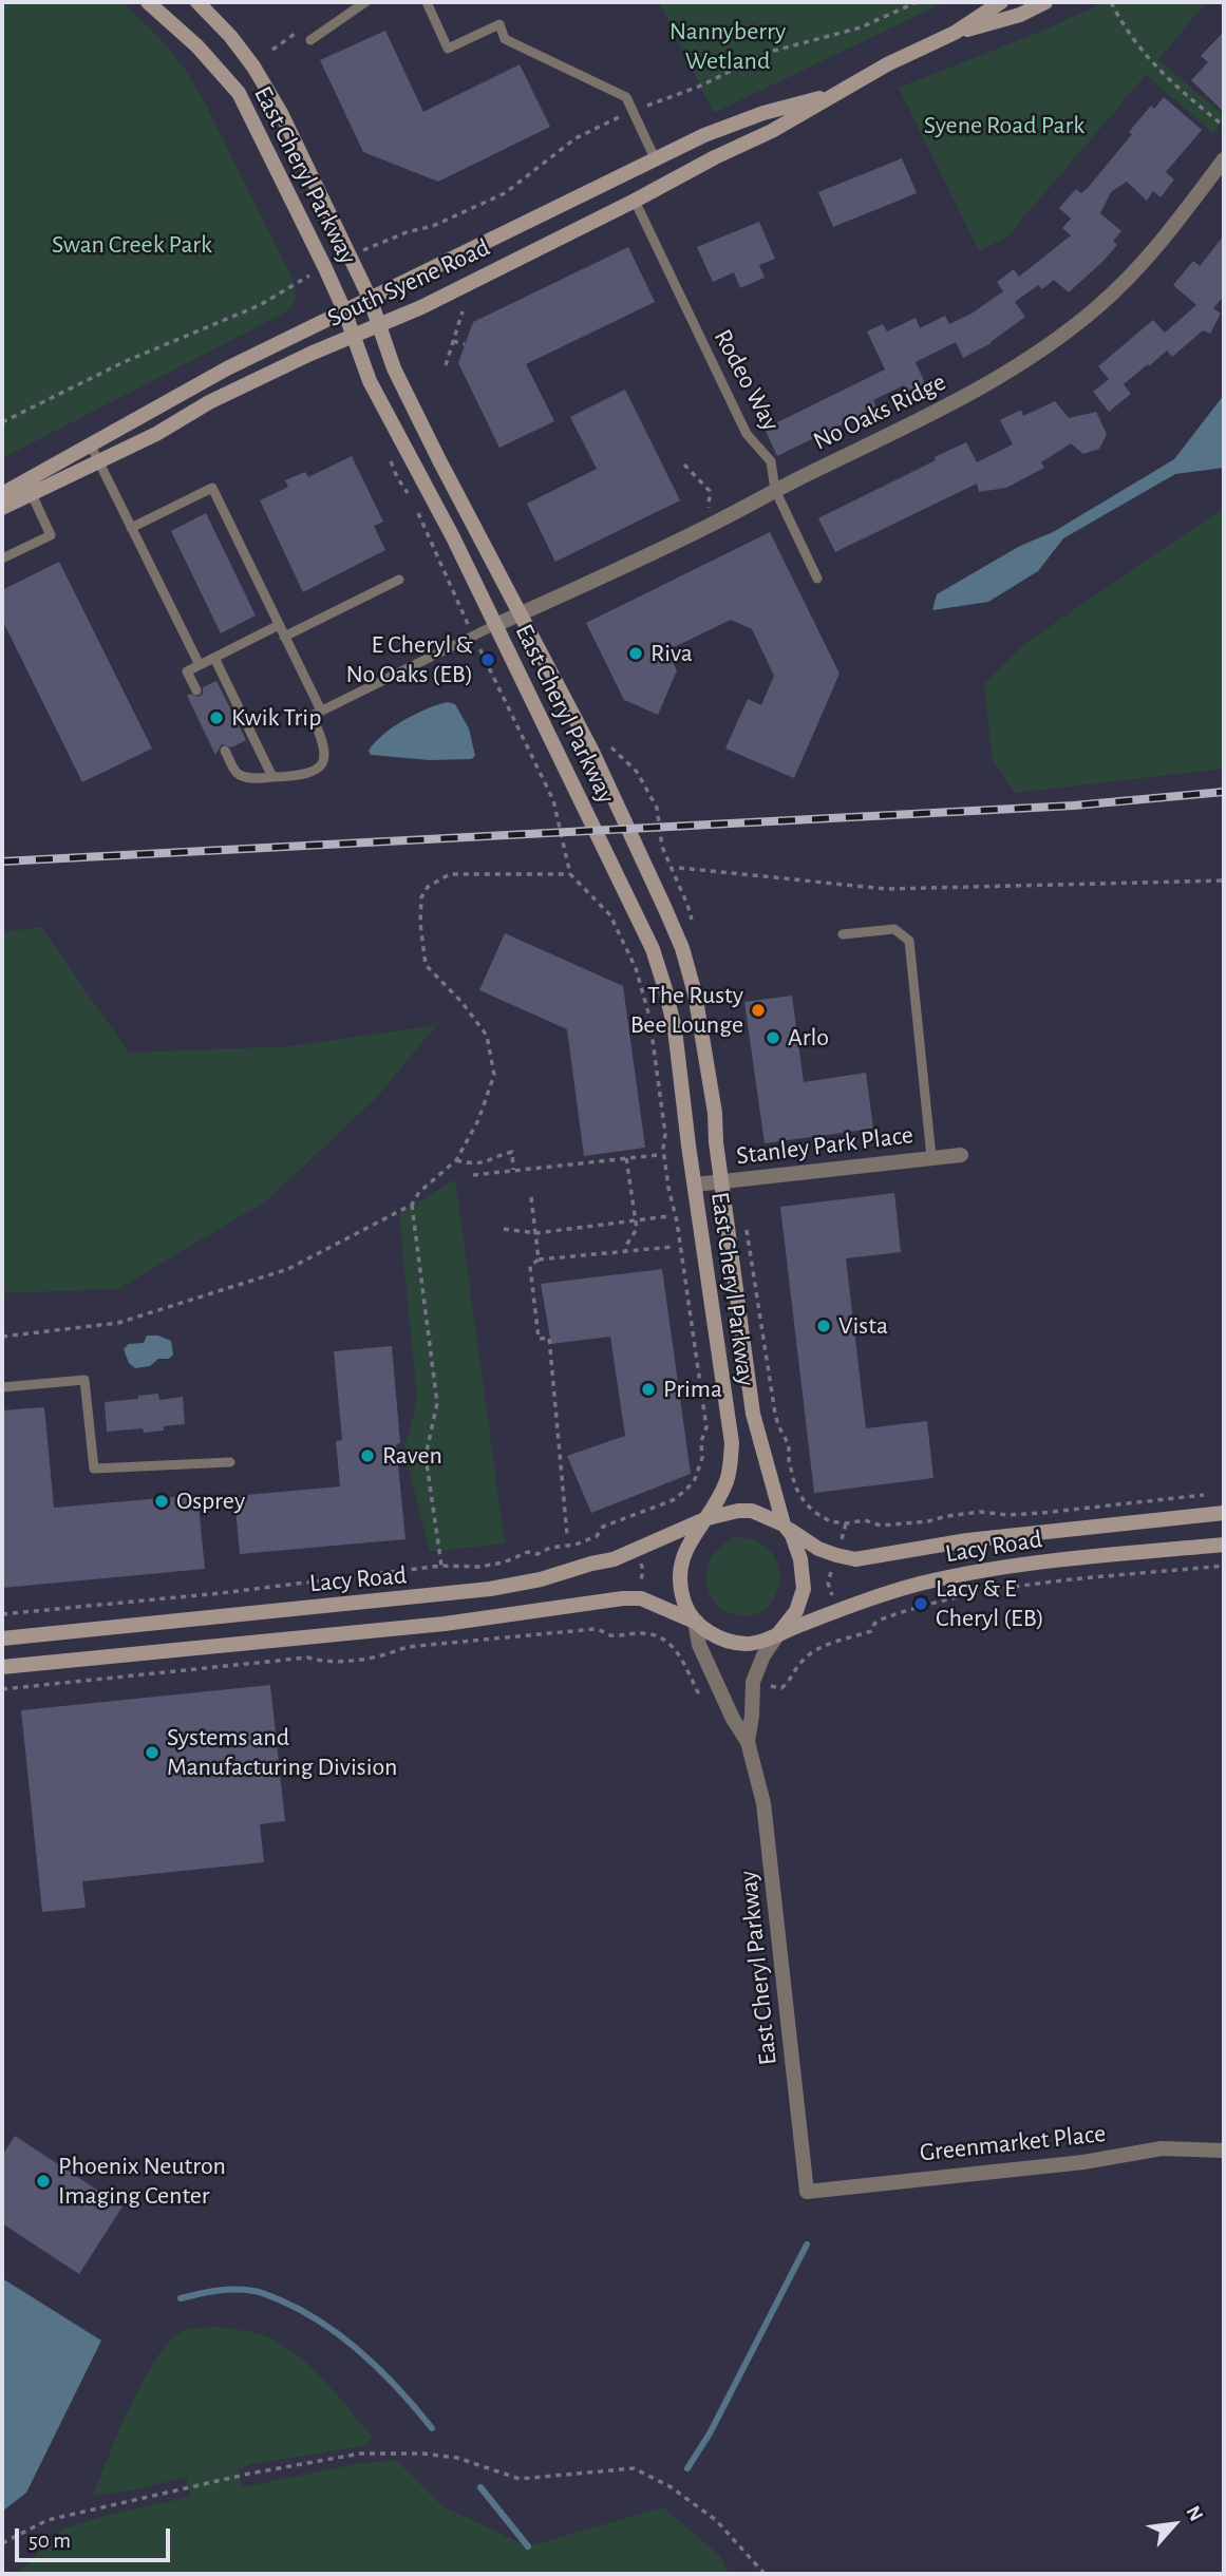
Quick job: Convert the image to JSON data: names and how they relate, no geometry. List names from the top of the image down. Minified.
{"streets":{"street":["East Cheryl Parkway","South Syene Road","No Oaks Ridge","Stanley Park Place","Lacy Road","Greenmarket Place"],"lane":["Rodeo Way"]},"crossings":[["East Cheryl Parkway","South Syene Road"],["East Cheryl Parkway","No Oaks Ridge"],["East Cheryl Parkway","Stanley Park Place"],["East Cheryl Parkway","Lacy Road"],["East Cheryl Parkway","Greenmarket Place"],["South Syene Road","Rodeo Way"],["Rodeo Way","No Oaks Ridge"]],"parks":["Nannyberry Wetland","Syene Road Park","Swan Creek Park"],"places":["Riva","E Cheryl & No Oaks (EB)","Kwik Trip","The Rusty Bee Lounge","Arlo","Vista","Prima","Raven","Osprey","Lacy & E Cheryl (EB)","Systems and Manufacturing Division","Phoenix Neutron Imaging Center"],"scale_bar":"50 m","north":"top right"}
